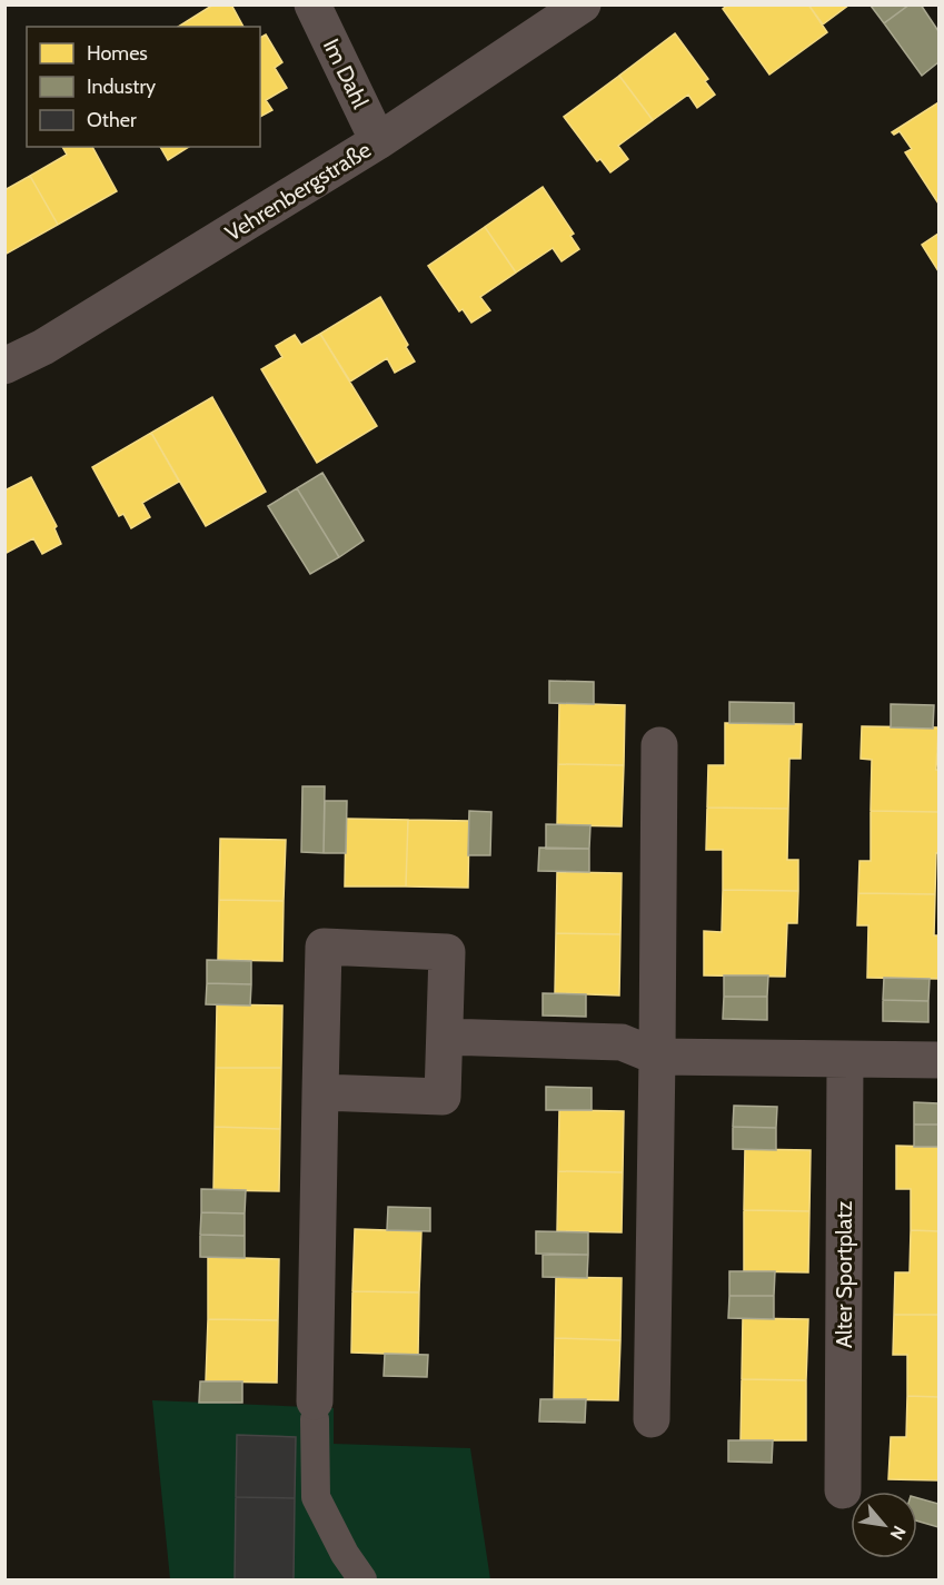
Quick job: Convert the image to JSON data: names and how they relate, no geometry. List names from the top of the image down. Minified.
{"streets":{"street":["Im Dahl","Vehrenbergstraße","Alter Sportplatz"]},"crossings":[["Im Dahl","Vehrenbergstraße"]],"legend":["Homes","Industry","Other"],"north":"bottom right"}
